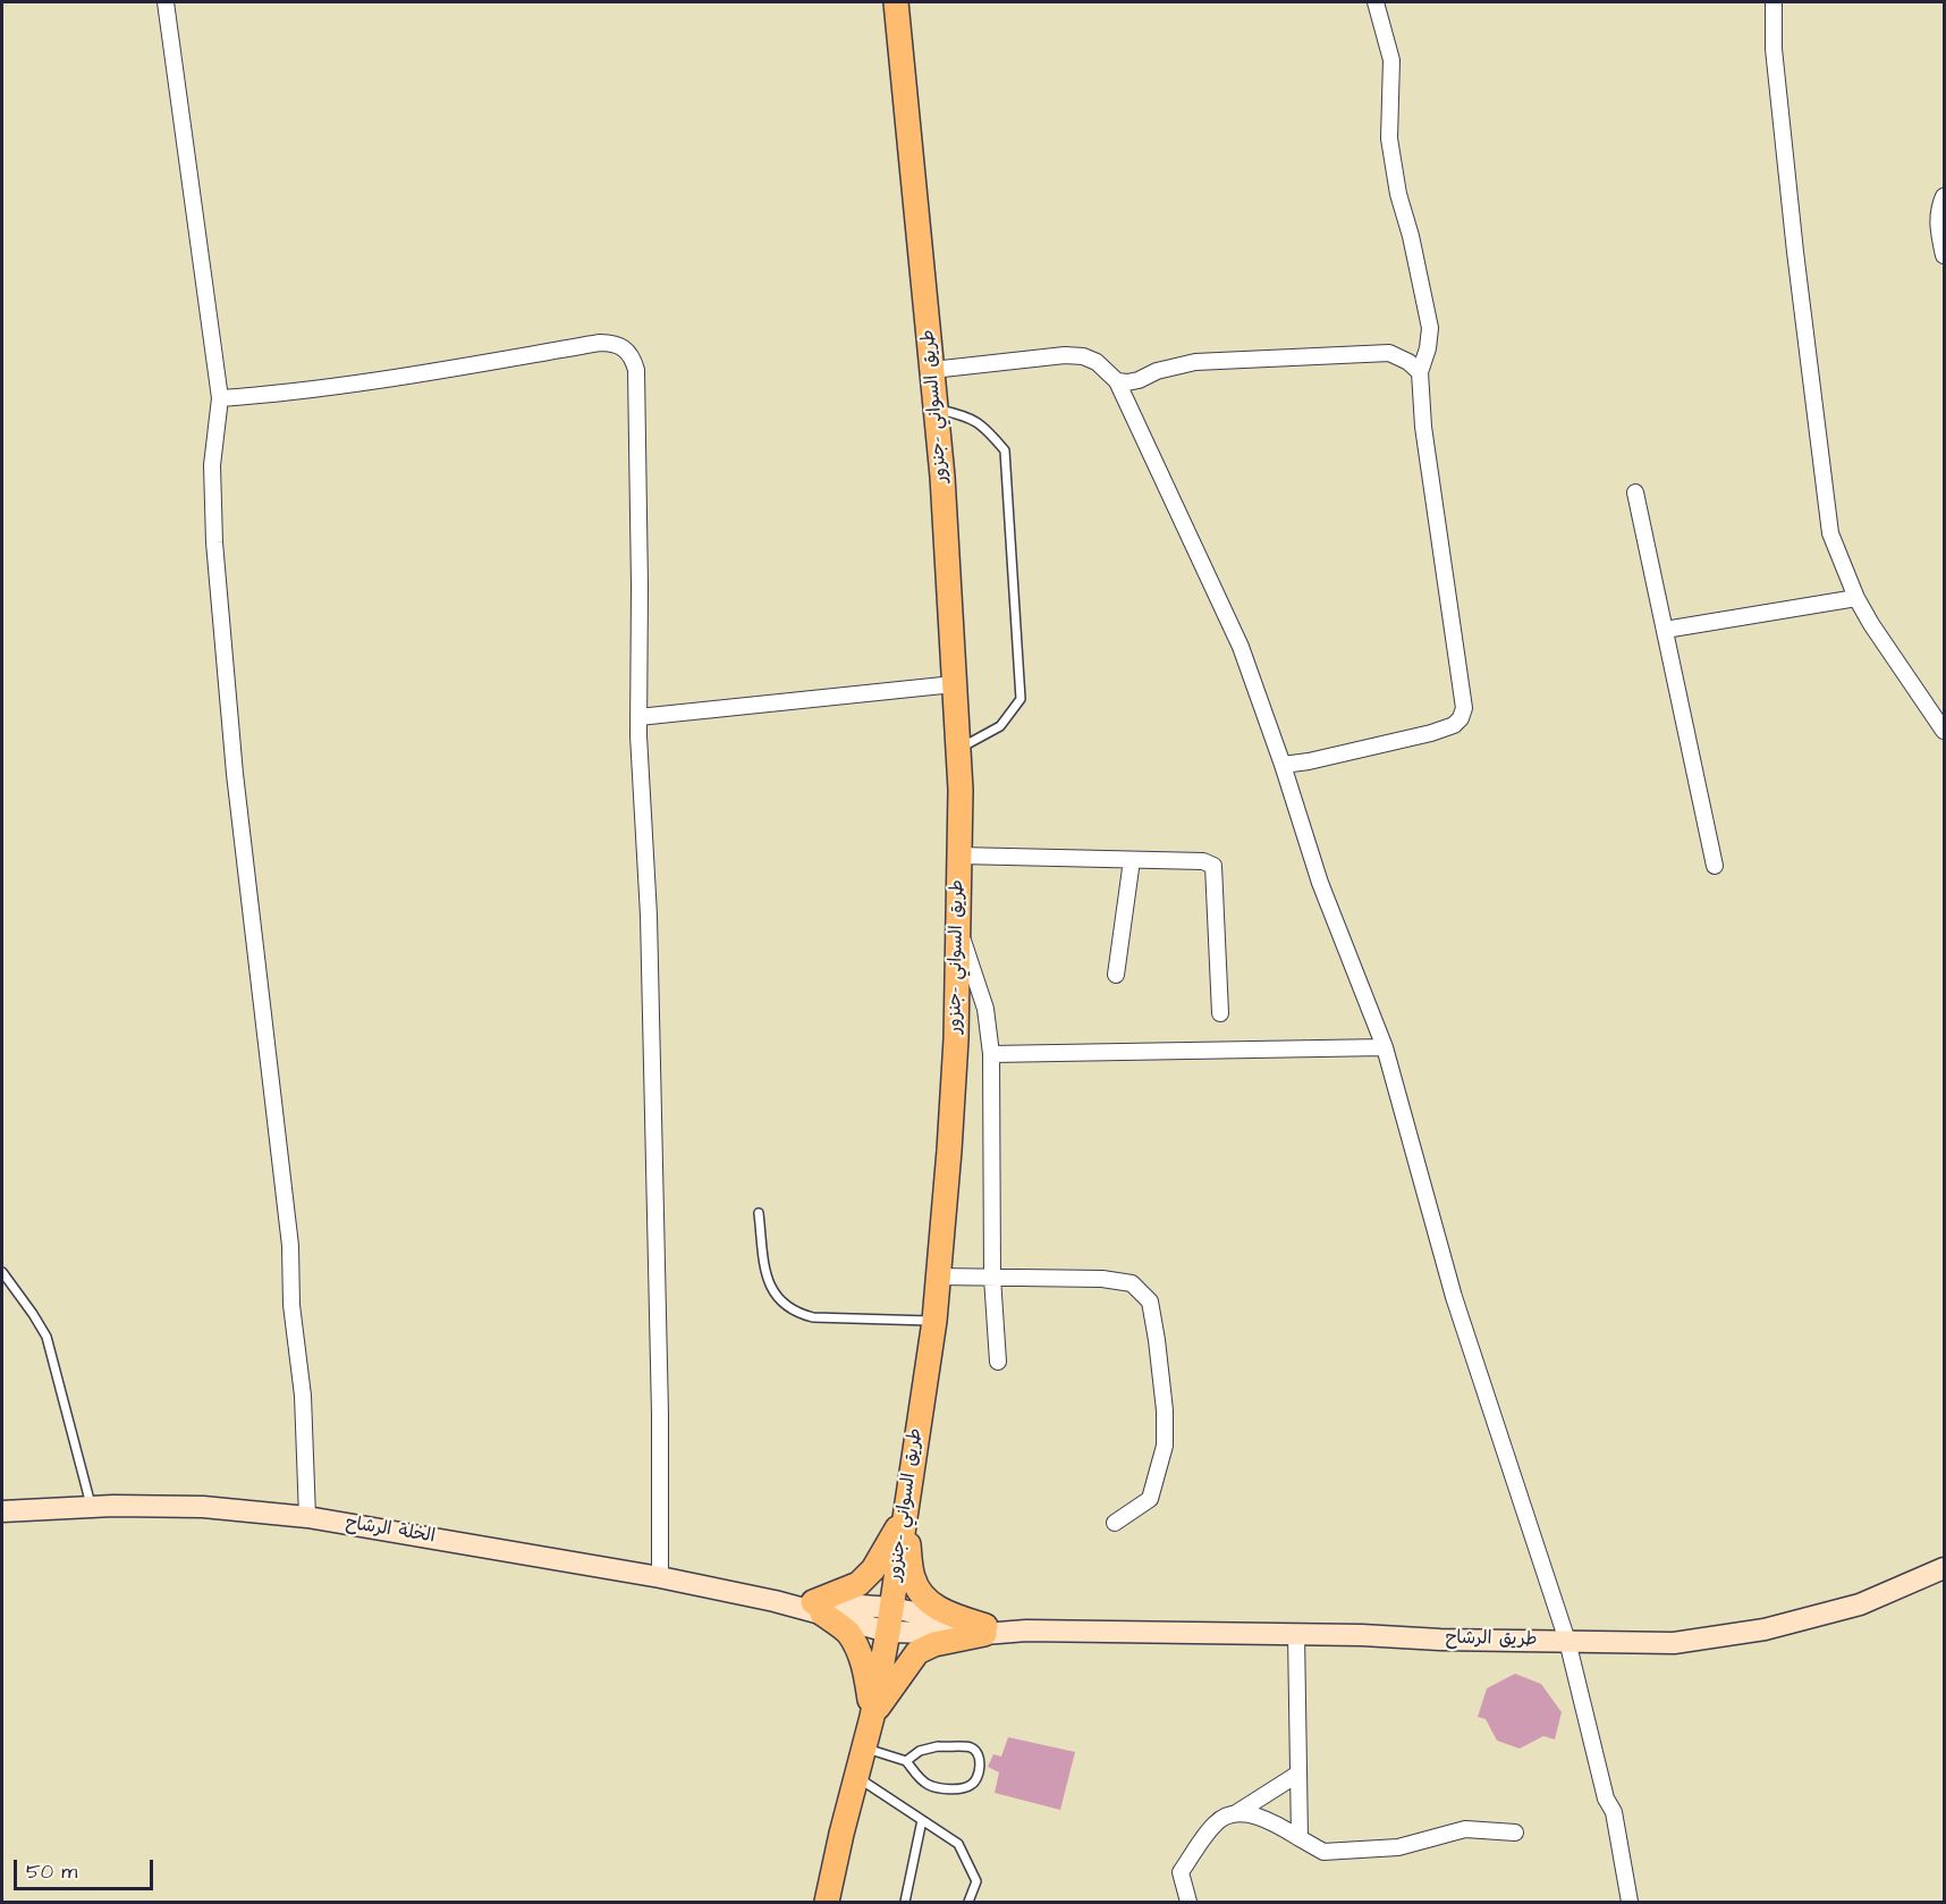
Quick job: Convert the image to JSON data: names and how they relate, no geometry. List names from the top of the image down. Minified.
{"streets":{"main road":["طريق السواني -جنزور","الخلة الرشاح","طريق الرشاح"]},"crossings":[["طريق السواني -جنزور","الخلة الرشاح"],["طريق السواني -جنزور","طريق الرشاح"],["الخلة الرشاح","طريق الرشاح"]],"scale_bar":"50 m"}
